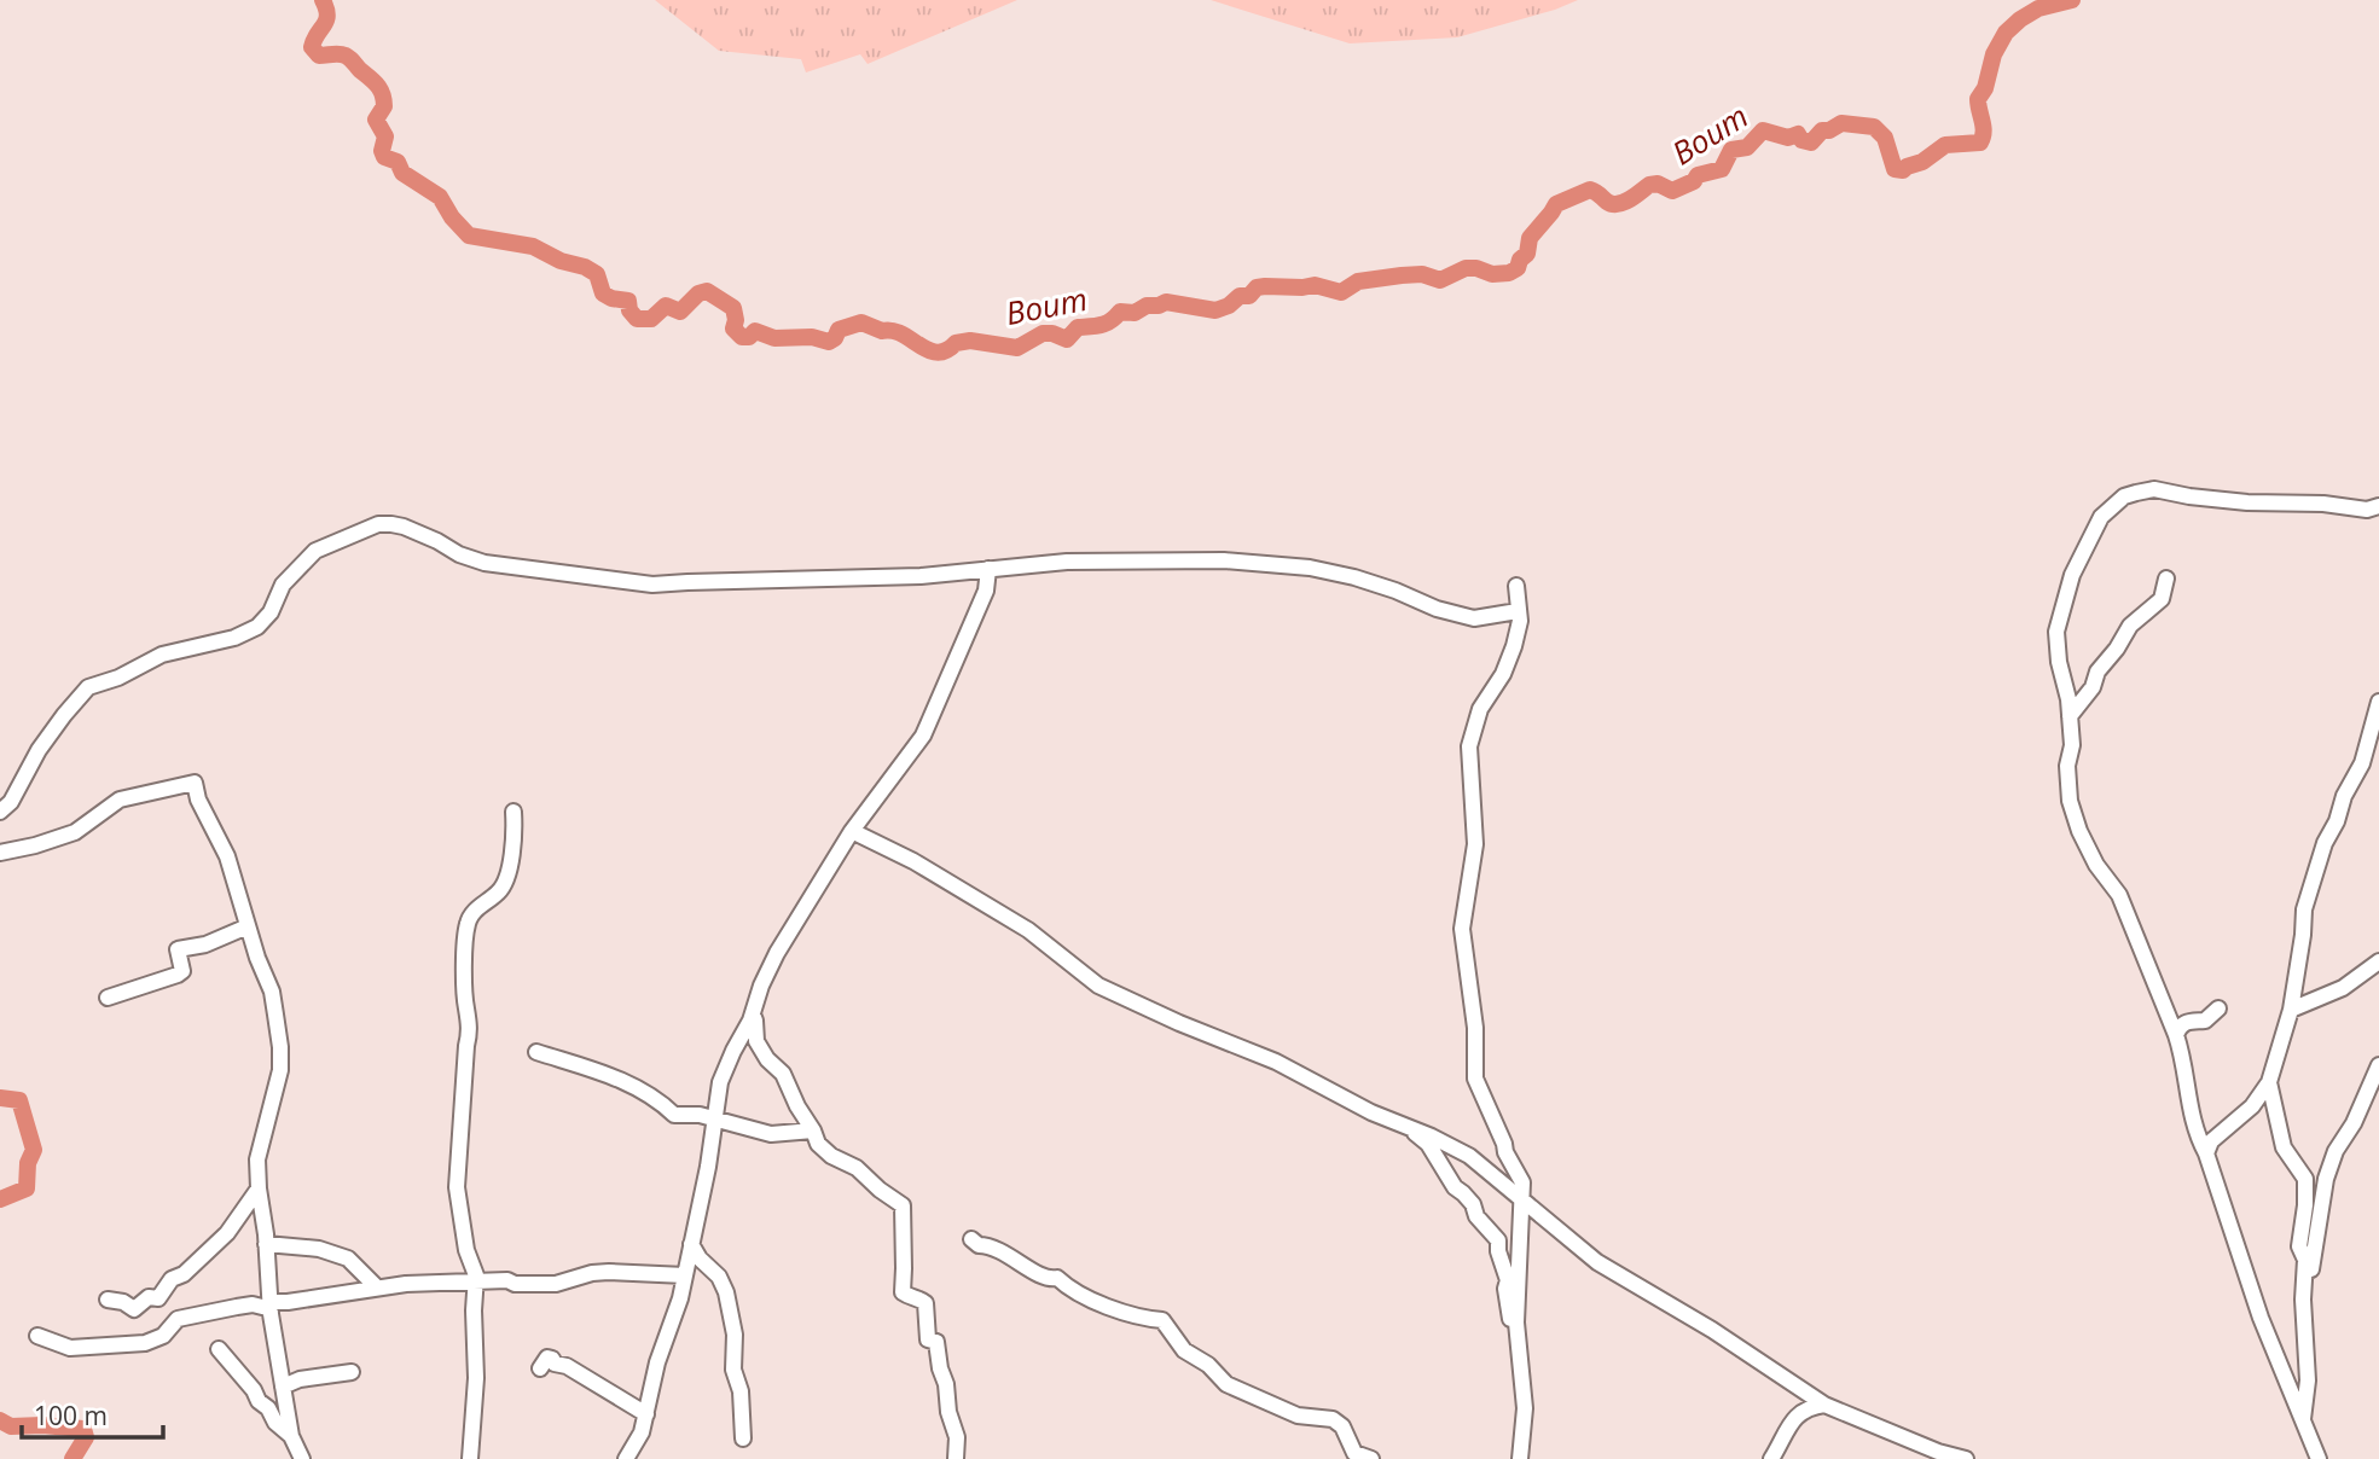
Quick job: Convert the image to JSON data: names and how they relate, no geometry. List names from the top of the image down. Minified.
{"water":["Boum"],"scale_bar":"100 m"}
